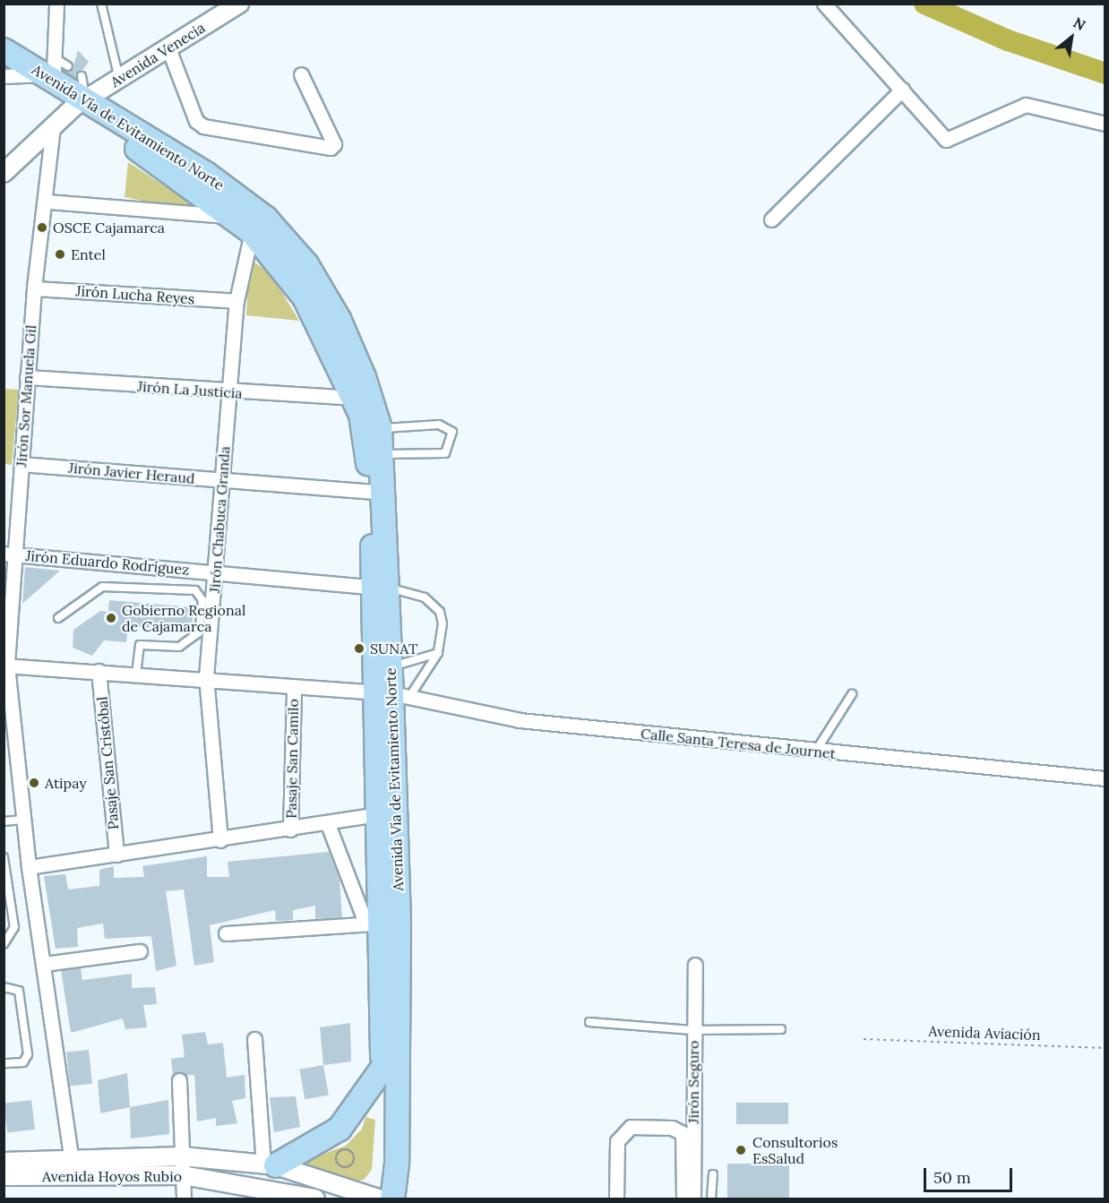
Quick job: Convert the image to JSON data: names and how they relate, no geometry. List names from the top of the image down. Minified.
{"streets":{"highway":["Avenida Vía de Evitamiento Norte"],"street":["Avenida Venecia","Jirón Lucha Reyes","Jirón La Justicia","Jirón Sor Manuela Gil","Jirón Javier Heraud","Jirón Chabuca Granda","Jirón Eduardo Rodríguez","Calle Santa Teresa de Journet","Pasaje San Camilo","Pasaje San Cristóbal","Jirón Seguro","Avenida Hoyos Rubio"],"path":["Avenida Aviación"]},"crossings":[["Avenida Venecia","Avenida Vía de Evitamiento Norte"],["Avenida Venecia","Jirón Sor Manuela Gil"],["Avenida Vía de Evitamiento Norte","Jirón La Justicia"],["Avenida Vía de Evitamiento Norte","Jirón Javier Heraud"],["Avenida Vía de Evitamiento Norte","Jirón Chabuca Granda"],["Avenida Vía de Evitamiento Norte","Jirón Eduardo Rodríguez"],["Avenida Vía de Evitamiento Norte","Calle Santa Teresa de Journet"],["Jirón Lucha Reyes","Jirón Sor Manuela Gil"],["Jirón Lucha Reyes","Jirón Chabuca Granda"],["Jirón La Justicia","Jirón Sor Manuela Gil"],["Jirón La Justicia","Jirón Chabuca Granda"],["Jirón Sor Manuela Gil","Jirón Javier Heraud"],["Jirón Sor Manuela Gil","Jirón Eduardo Rodríguez"],["Jirón Sor Manuela Gil","Calle Santa Teresa de Journet"],["Jirón Sor Manuela Gil","Avenida Hoyos Rubio"],["Jirón Javier Heraud","Jirón Chabuca Granda"],["Jirón Chabuca Granda","Jirón Eduardo Rodríguez"],["Jirón Chabuca Granda","Calle Santa Teresa de Journet"],["Calle Santa Teresa de Journet","Pasaje San Camilo"],["Calle Santa Teresa de Journet","Pasaje San Cristóbal"]],"places":["OSCE Cajamarca","Entel","Gobierno Regional de Cajamarca","SUNAT","Atipay","Consultorios EsSalud"],"scale_bar":"50 m","north":"top right"}
